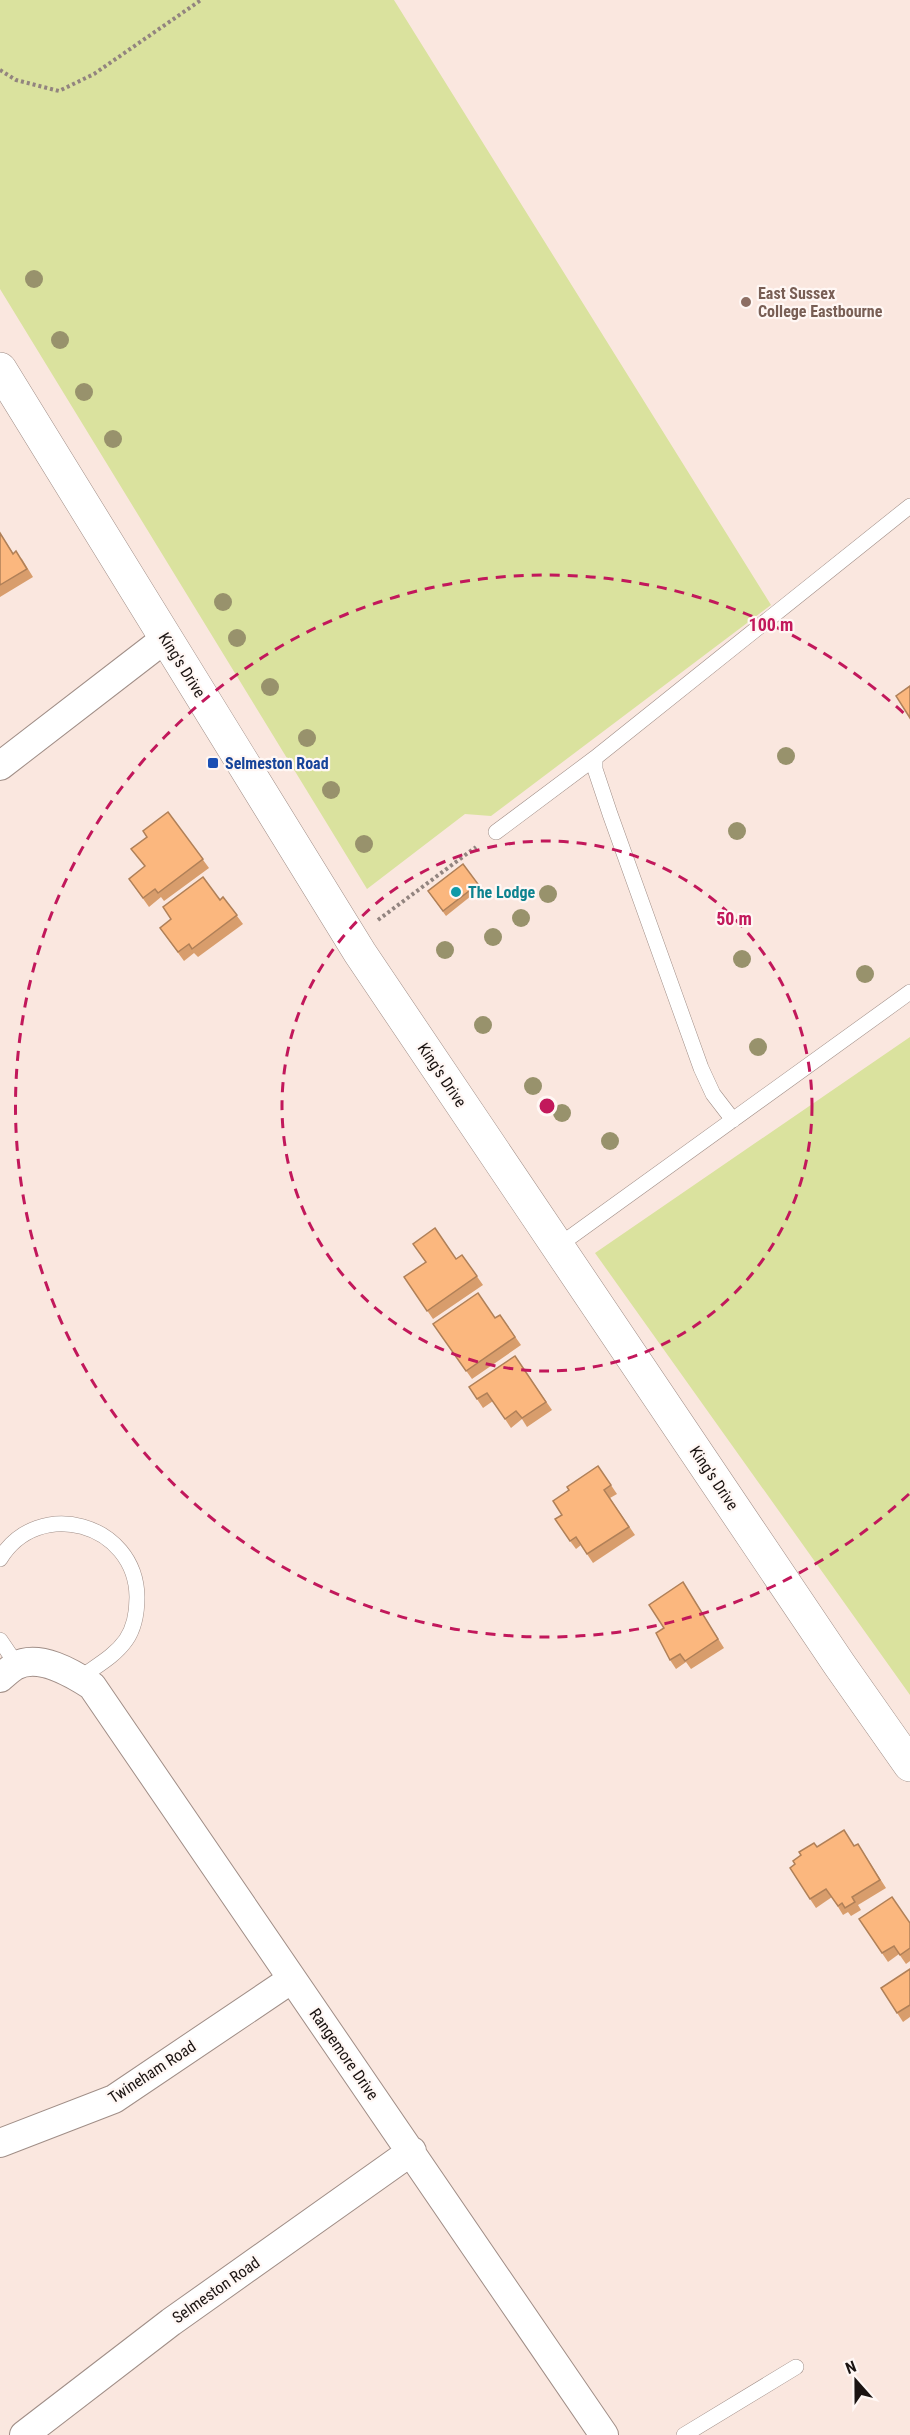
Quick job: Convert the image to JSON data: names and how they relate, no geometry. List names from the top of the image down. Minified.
{"streets":{"main road":["King's Drive"],"street":["Rangemore Drive","Twineham Road","Selmeston Road"]},"crossings":[["Rangemore Drive","Twineham Road"],["Rangemore Drive","Selmeston Road"]],"places":{"other":["East Sussex College Eastbourne","The Lodge"],"transit":["Selmeston Road"]},"north":"top","rings":["100 m","50 m"]}
